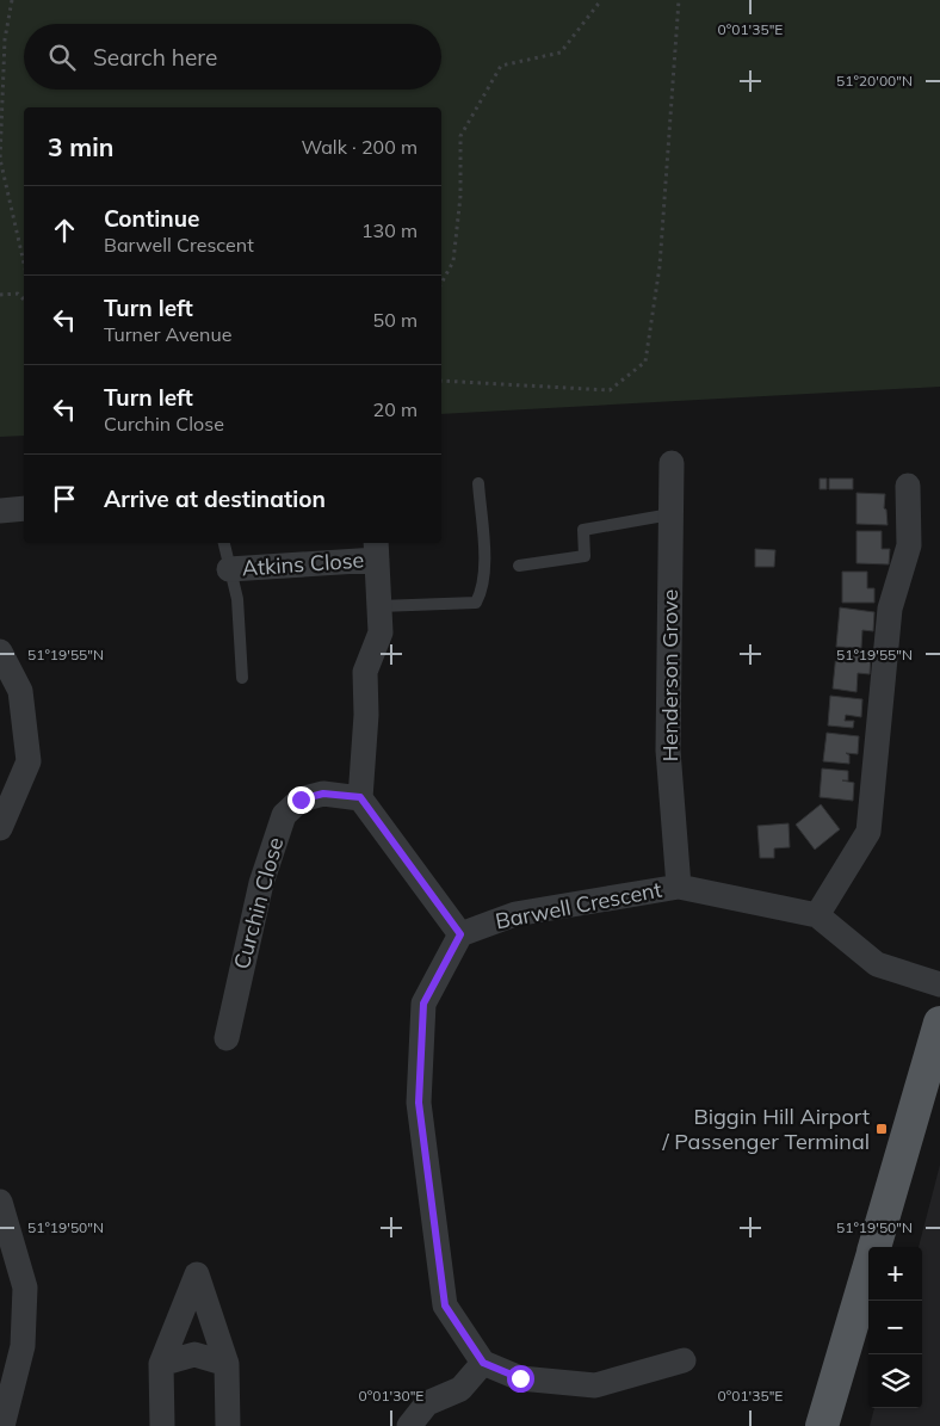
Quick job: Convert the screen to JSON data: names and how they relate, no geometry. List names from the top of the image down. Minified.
{"streets":{"street":["Atkins Close","Henderson Grove","Curchin Close","Barwell Crescent"]},"crossings":[["Henderson Grove","Barwell Crescent"]],"places":{"transit":["Biggin Hill Airport / Passenger Terminal"]},"page":{"search":"Search here","heading":["3 min","Walk · 200 m"],"list":[["Continue","Barwell Crescent","130 m"],["Turn left","Turner Avenue","50 m"],["Turn left","Curchin Close","20 m"],"Arrive at destination"],"map_buttons":["+","−"]},"coordinates":["0°01'35\"E","51°20'00\"N","51°19'55\"N","51°19'50\"N","0°01'30\"E"]}
